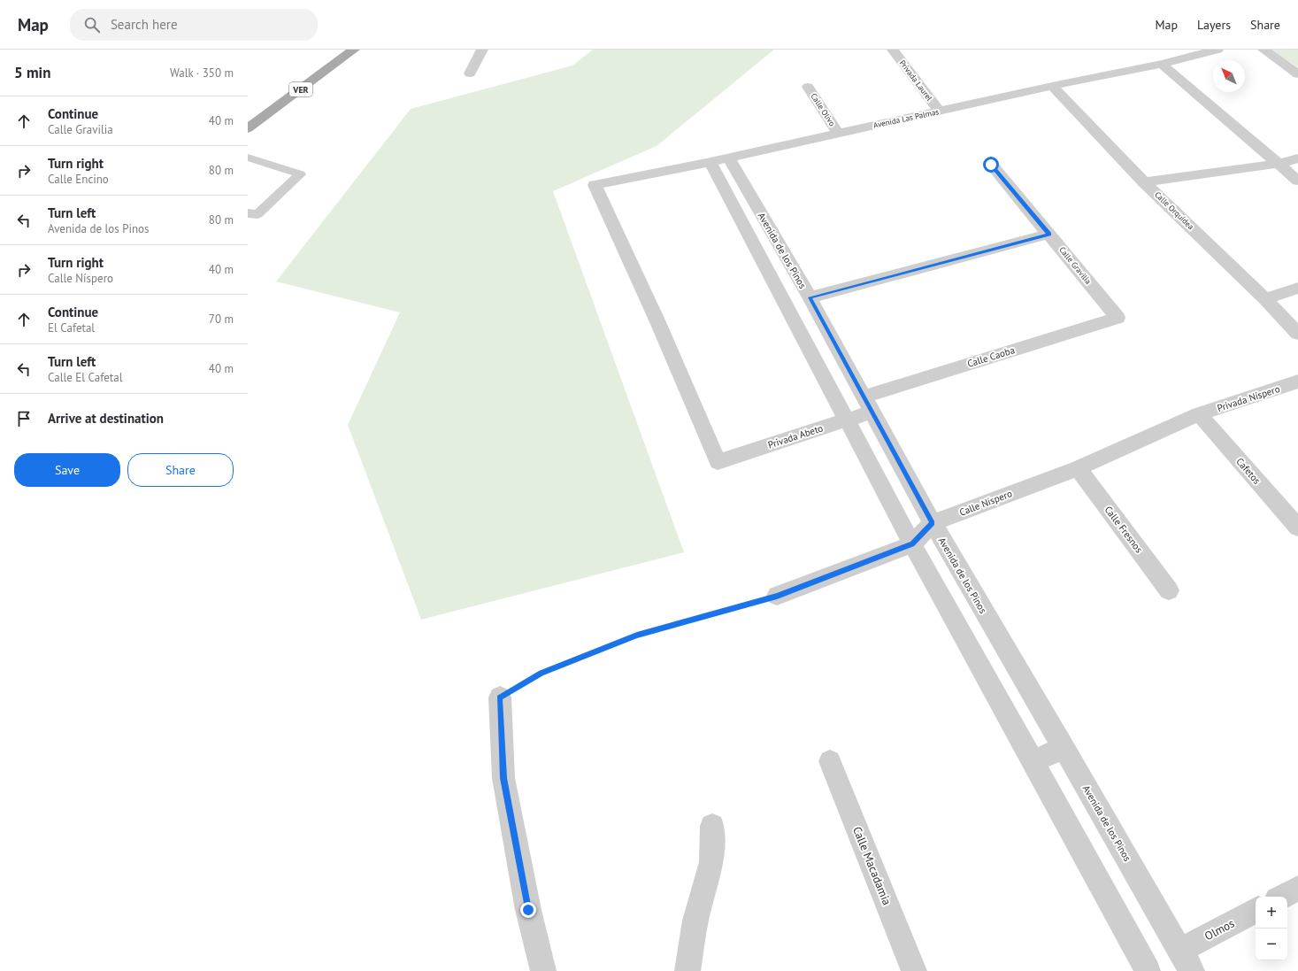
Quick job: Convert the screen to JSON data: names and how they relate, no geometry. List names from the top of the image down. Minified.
{"streets":{"main road":["VER"],"street":["Privada Laurel","Calle Olivo","Avenida Las Palmas","Calle Orquídea","Avenida de los Pinos","Calle Gravilia","Calle Caoba","Privada Níspero","Privada Abeto","Cafetos","Calle Níspero","Calle Fresnos","Calle Macadamia","Olmos"]},"crossings":[["Privada Laurel","Avenida Las Palmas"],["Calle Olivo","Avenida Las Palmas"],["Avenida Las Palmas","Calle Orquídea"],["Avenida Las Palmas","Avenida de los Pinos"],["Avenida Las Palmas","Privada Abeto"],["Avenida de los Pinos","Calle Caoba"],["Avenida de los Pinos","Privada Abeto"],["Avenida de los Pinos","Calle Níspero"],["Avenida de los Pinos","Olmos"],["Calle Gravilia","Calle Caoba"],["Calle Caoba","Privada Abeto"],["Privada Níspero","Cafetos"],["Privada Níspero","Calle Níspero"],["Cafetos","Calle Níspero"],["Calle Níspero","Calle Fresnos"]],"north":"top left","page":{"header":"Map","search":"Search here","nav":["Map","Layers","Share"],"heading":["5 min","Walk · 350 m"],"list":[["Continue","Calle Gravilia","40 m"],["Turn right","Calle Encino","80 m"],["Turn left","Avenida de los Pinos","80 m"],["Turn right","Calle Níspero","40 m"],["Continue","El Cafetal","70 m"],["Turn left","Calle El Cafetal","40 m"],"Arrive at destination"],"buttons":["Save","Share"],"map_buttons":["+","−"]}}
